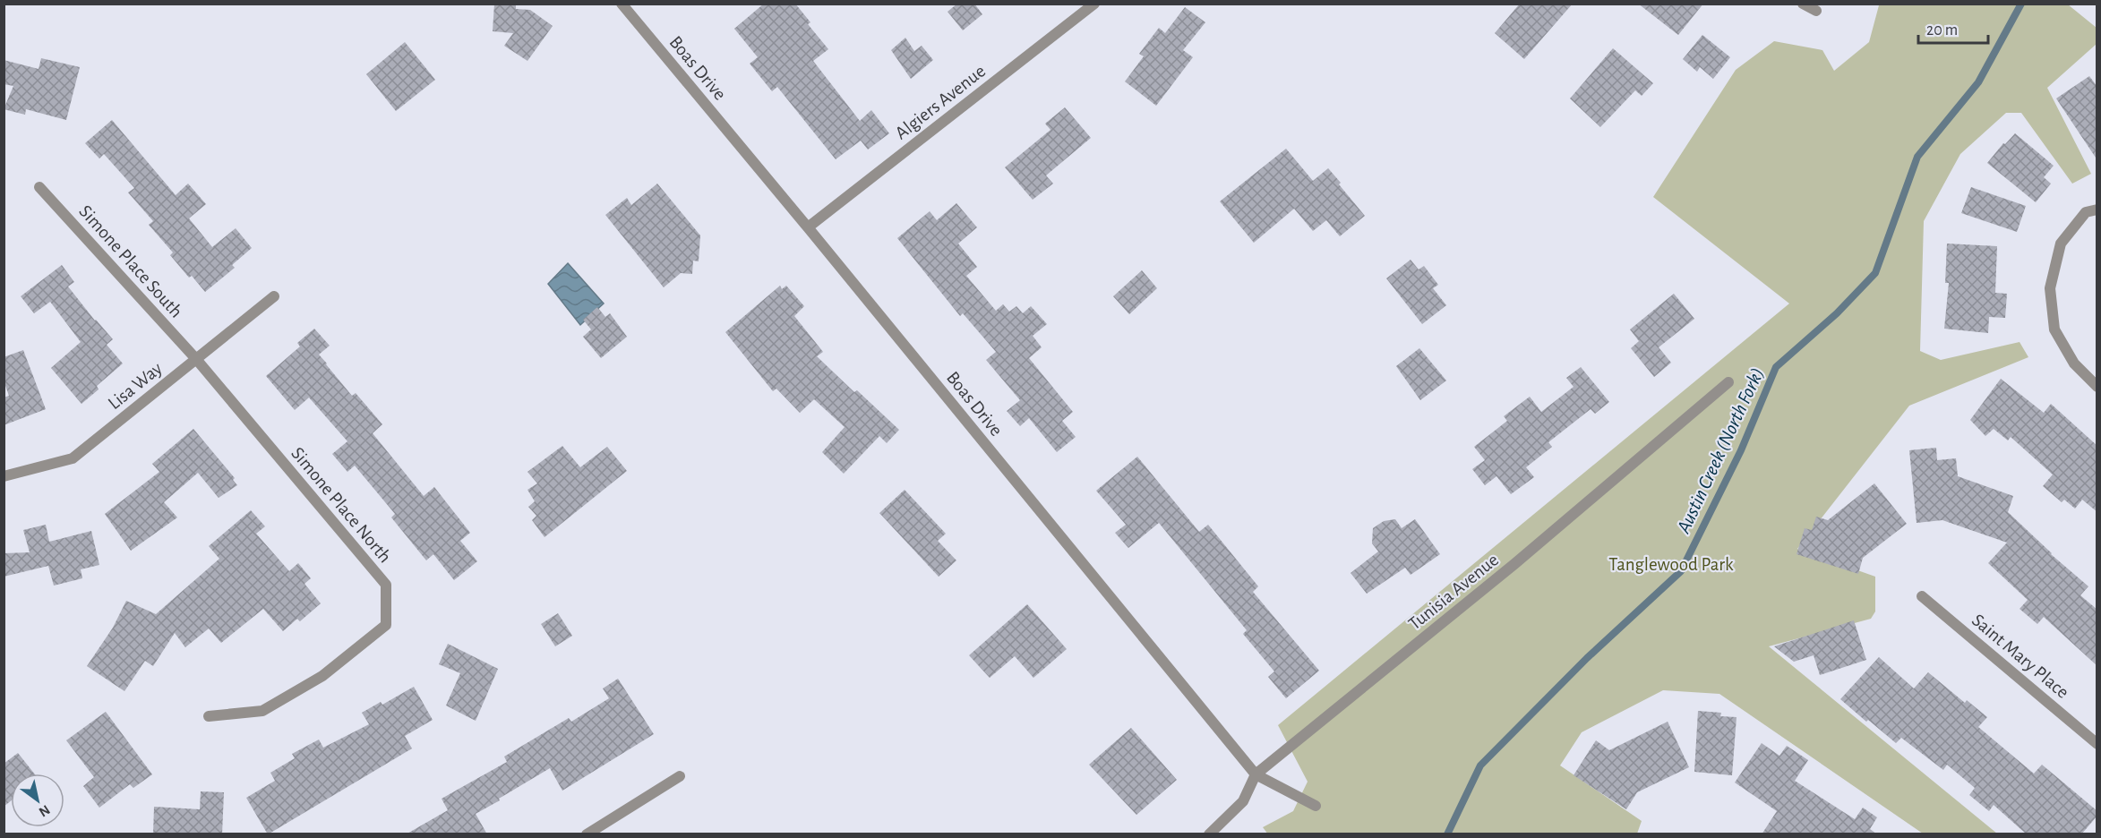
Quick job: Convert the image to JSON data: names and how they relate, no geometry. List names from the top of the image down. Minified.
{"streets":{"street":["Boas Drive","Algiers Avenue","Simone Place South","Lisa Way","Simone Place North","Tunisia Avenue","Saint Mary Place"]},"crossings":[["Boas Drive","Algiers Avenue"],["Boas Drive","Tunisia Avenue"],["Simone Place South","Lisa Way"],["Simone Place South","Simone Place North"],["Lisa Way","Simone Place North"]],"water":["Austin Creek (North Fork)"],"parks":["Tanglewood Park"],"scale_bar":"20 m","north":"bottom right"}
